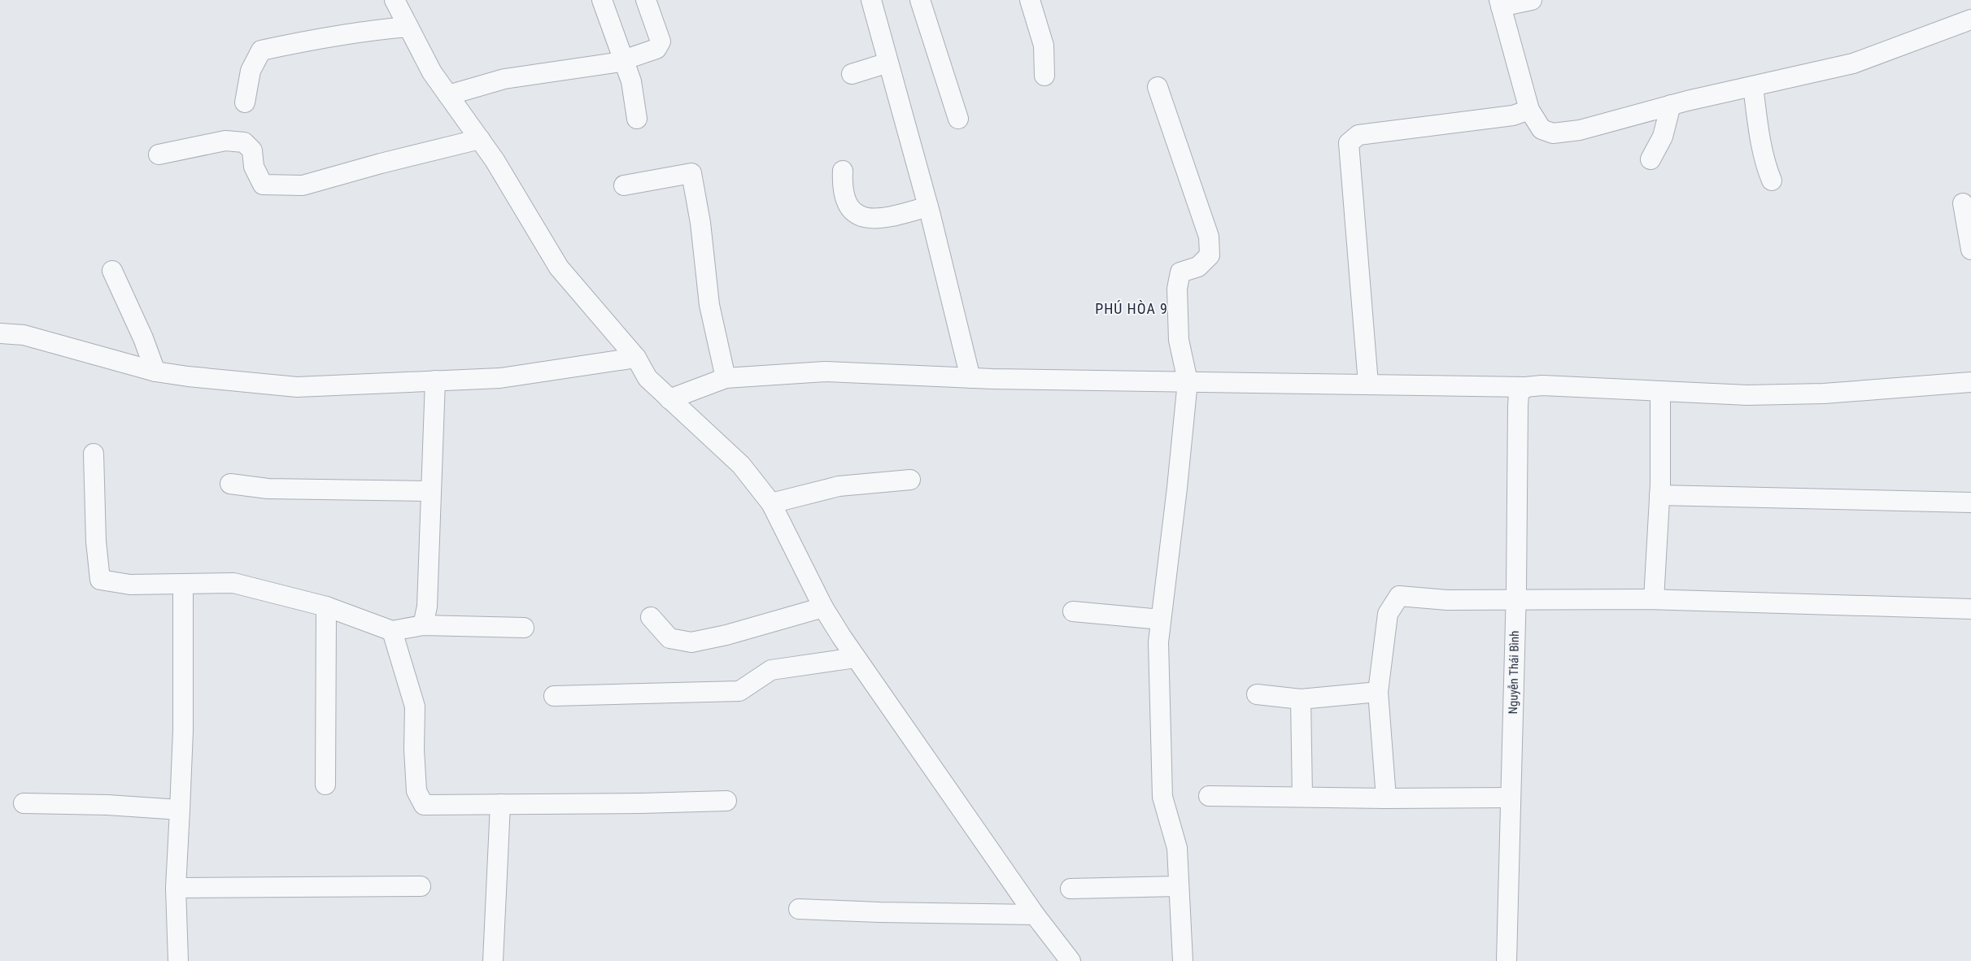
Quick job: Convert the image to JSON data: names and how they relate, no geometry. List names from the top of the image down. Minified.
{"streets":{"street":["Nguyễn Thái Bình"]},"districts":["PHÚ HÒA 9"]}
